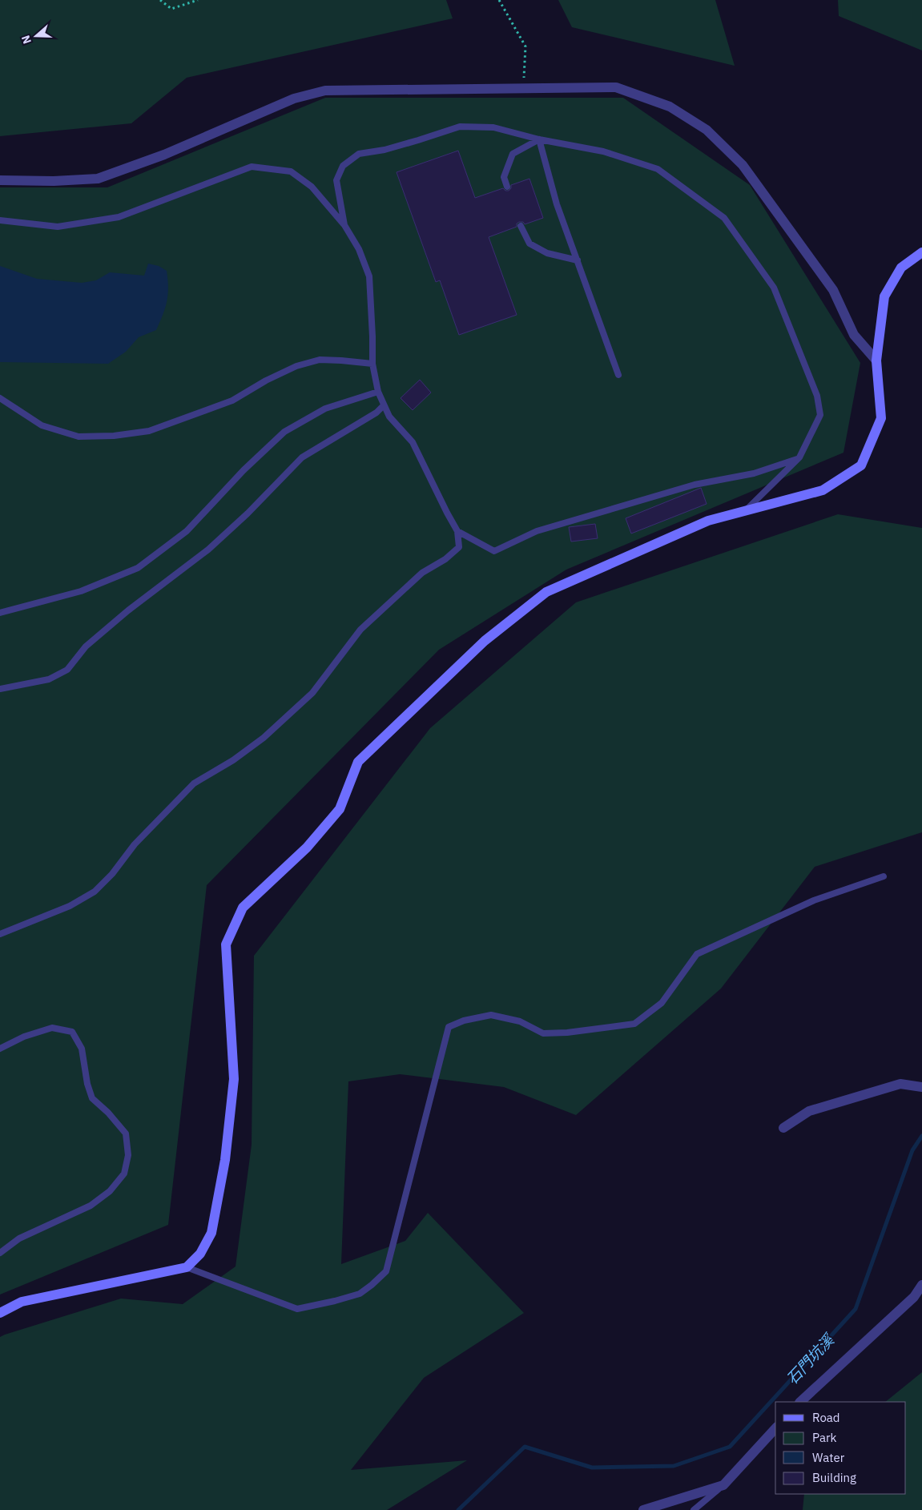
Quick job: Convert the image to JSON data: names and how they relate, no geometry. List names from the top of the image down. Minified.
{"water":["石門坑溪"],"legend":["Road","Park","Water","Building"],"north":"left"}
